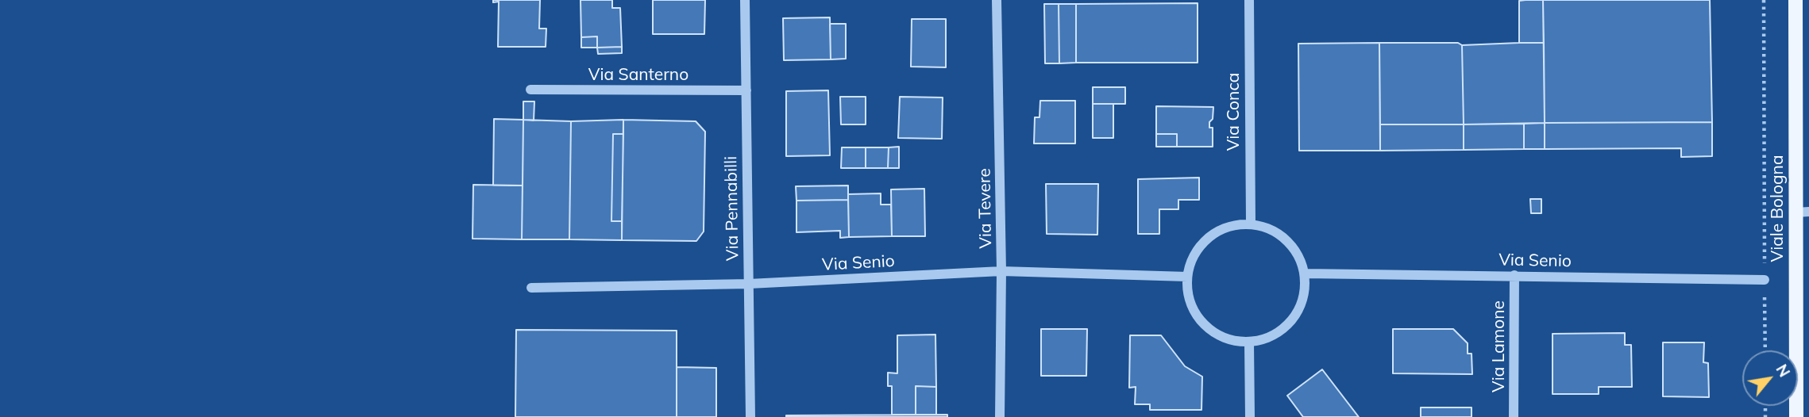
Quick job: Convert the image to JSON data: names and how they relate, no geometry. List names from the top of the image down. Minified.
{"streets":{"main road":["Viale Bologna"],"street":["Via Santerno","Via Conca","Via Pennabilli","Via Tevere","Via Senio","Via Lamone"]},"crossings":[["Via Santerno","Via Pennabilli"],["Via Conca","Via Senio"],["Via Pennabilli","Via Senio"],["Via Tevere","Via Senio"],["Via Senio","Via Lamone"]],"north":"top right"}
